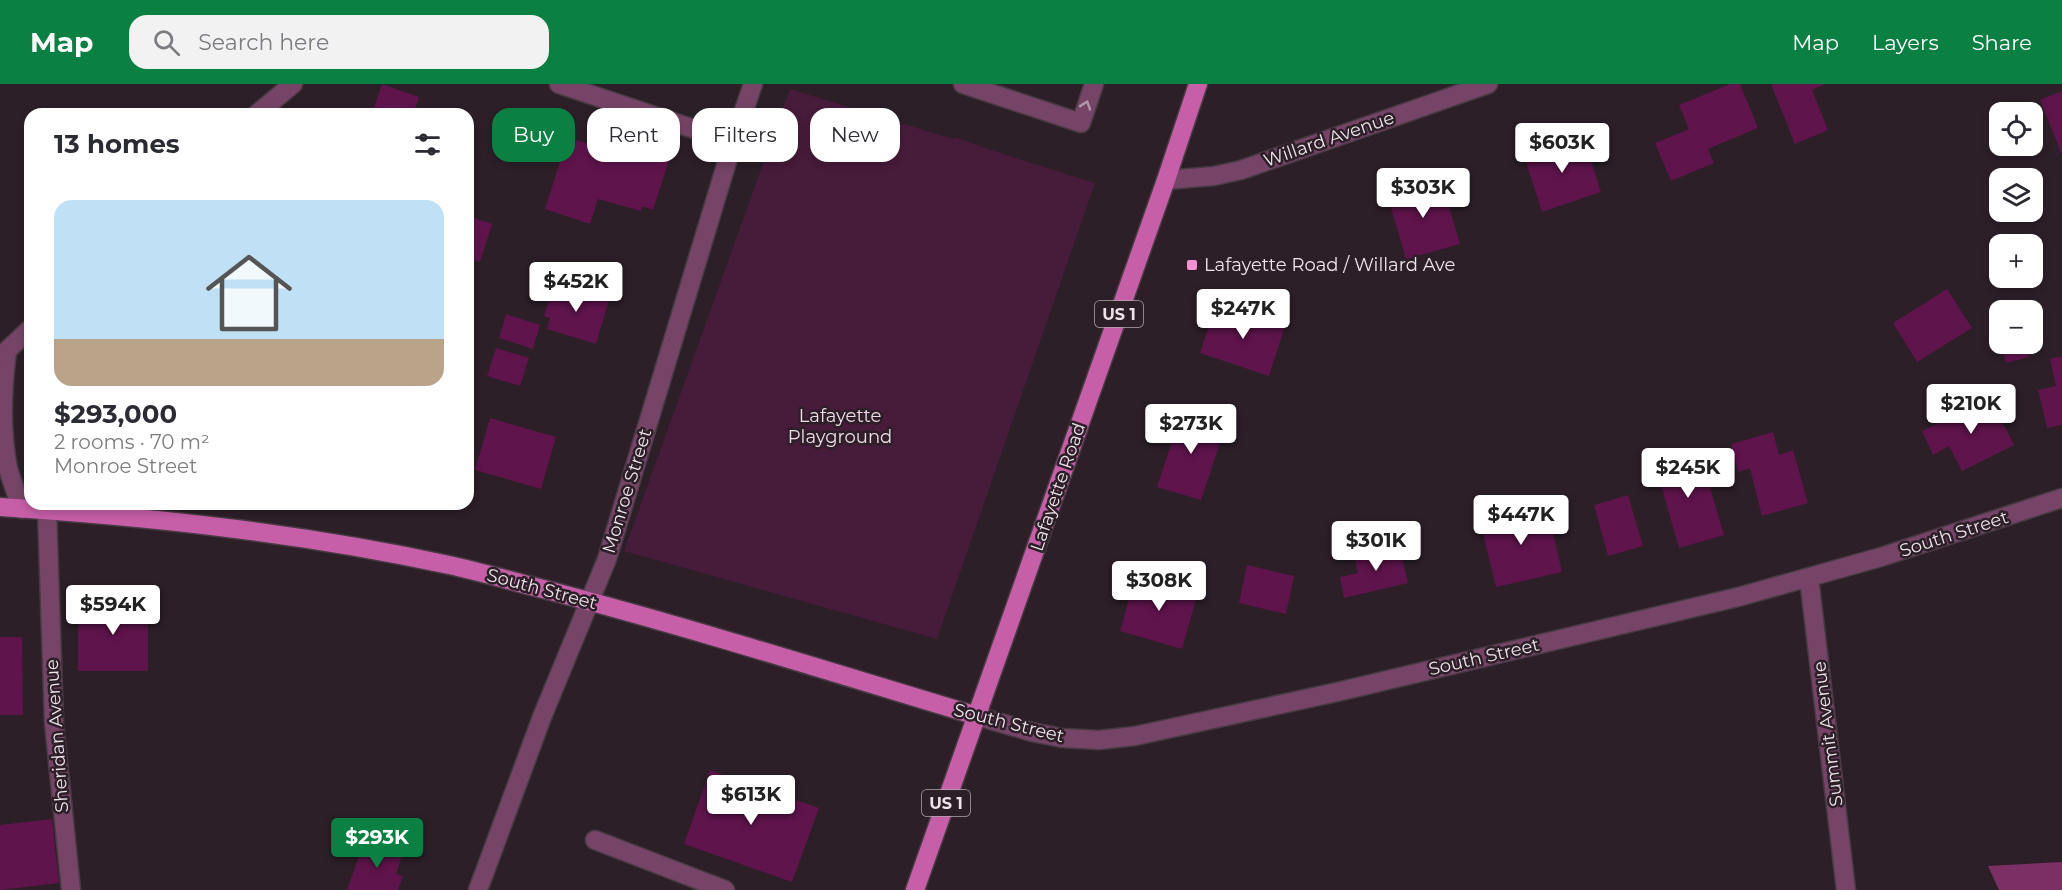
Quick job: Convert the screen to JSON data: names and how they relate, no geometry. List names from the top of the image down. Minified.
{"streets":{"main road":["US 1","Lafayette Road","South Street"],"street":["Willard Avenue","Monroe Street","Summit Avenue","Sheridan Avenue"]},"crossings":[["Willard Avenue","Lafayette Road"],["Lafayette Road","South Street"],["Monroe Street","South Street"],["South Street","Summit Avenue"],["South Street","Sheridan Avenue"]],"parks":["Lafayette Playground"],"places":{"transit":["Lafayette Road / Willard Ave"]},"page":{"header":"Map","search":"Search here","nav":["Map","Layers","Share"],"map_buttons":["+","−"],"chip":["Buy","Rent","Filters","New"],"heading":"13 homes","price":["$603K","$303K","$452K","$247K","$210K","$273K","$245K","$447K","$301K","$308K","$594K","$613K","$293K"],"list":[{"name":"$293,000","note":"2 rooms · 70 m² · Monroe Street"}]}}
